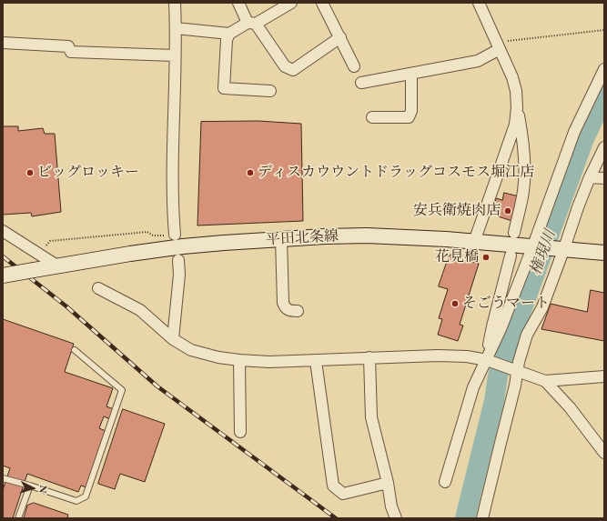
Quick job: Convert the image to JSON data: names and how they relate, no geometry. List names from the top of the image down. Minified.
{"streets":{"main road":["平田北条線"]},"water":["権現川"],"places":["ビッグロッキー","ディスカウウントドラッグコスモス堀江店","安兵衛焼肉店","花見橋","そごうマート"],"north":"right"}
